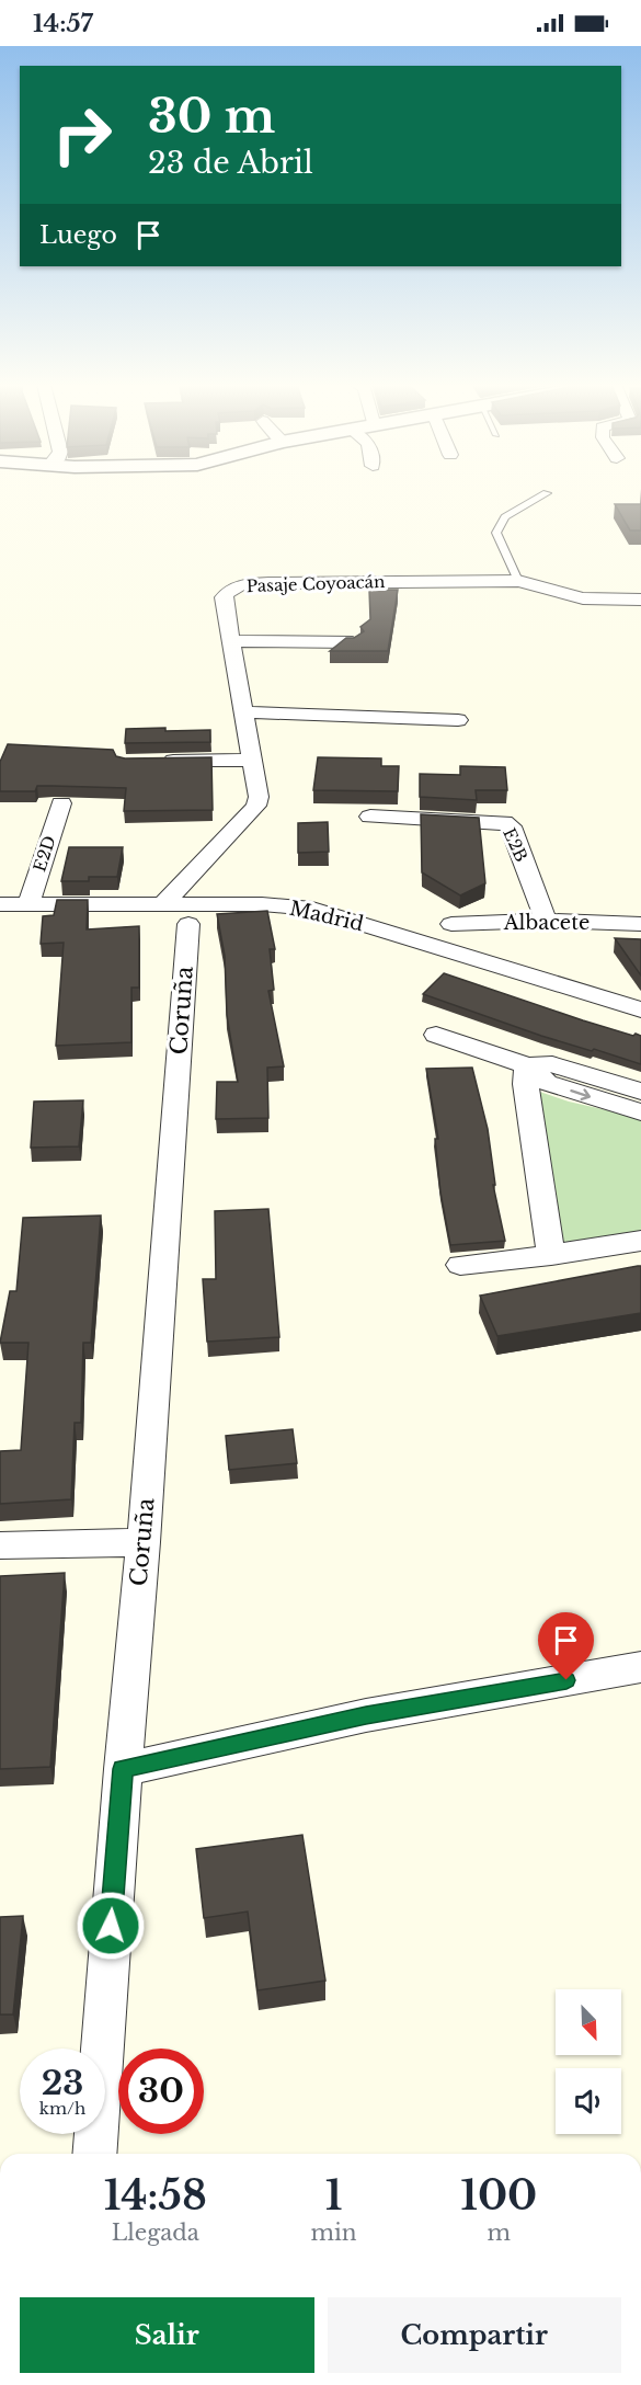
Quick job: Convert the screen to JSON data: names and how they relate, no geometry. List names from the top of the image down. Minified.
{"streets":{"street":["Pasaje Coyoacán","E2B","E2D","Madrid","Albacete","Coruña"]},"crossings":[["Pasaje Coyoacán","Madrid"],["Pasaje Coyoacán","Coruña"],["E2B","Albacete"],["E2D","Madrid"],["Madrid","Coruña"]],"north":"bottom right","page":{"status":"14:57","turn":["30 m","23 de Abril"],"then":"Luego","speed":"23 km/h","limit":"30","eta":["14:58","Llegada","1","min","100","m"],"buttons":["Salir","Compartir"]}}
